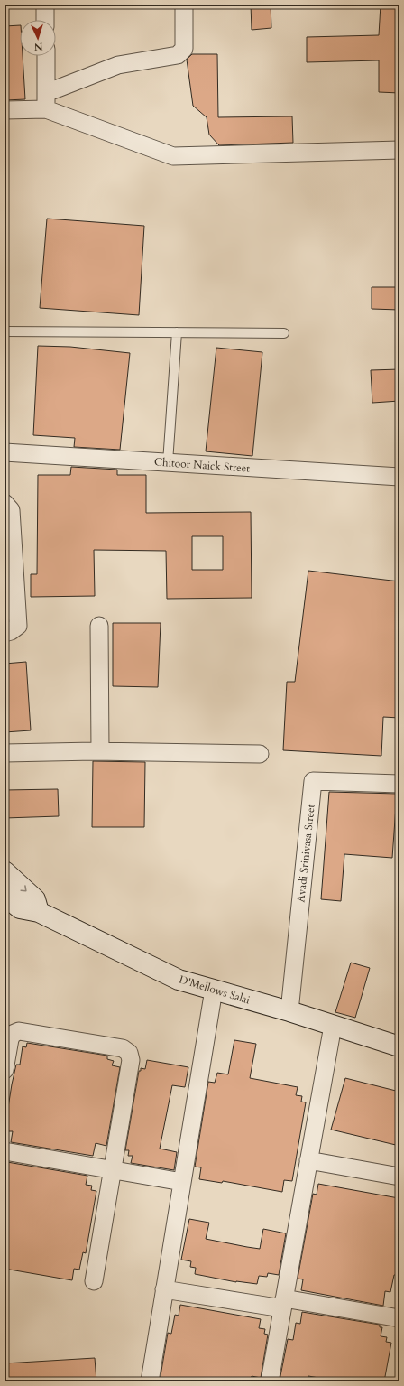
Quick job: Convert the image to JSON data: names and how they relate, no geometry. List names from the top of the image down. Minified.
{"streets":{"main road":["D'Mellows Salai"],"street":["Chitoor Naick Street","Avadi Srinivasa Street"]},"crossings":[["Avadi Srinivasa Street","D'Mellows Salai"]],"north":"bottom"}
